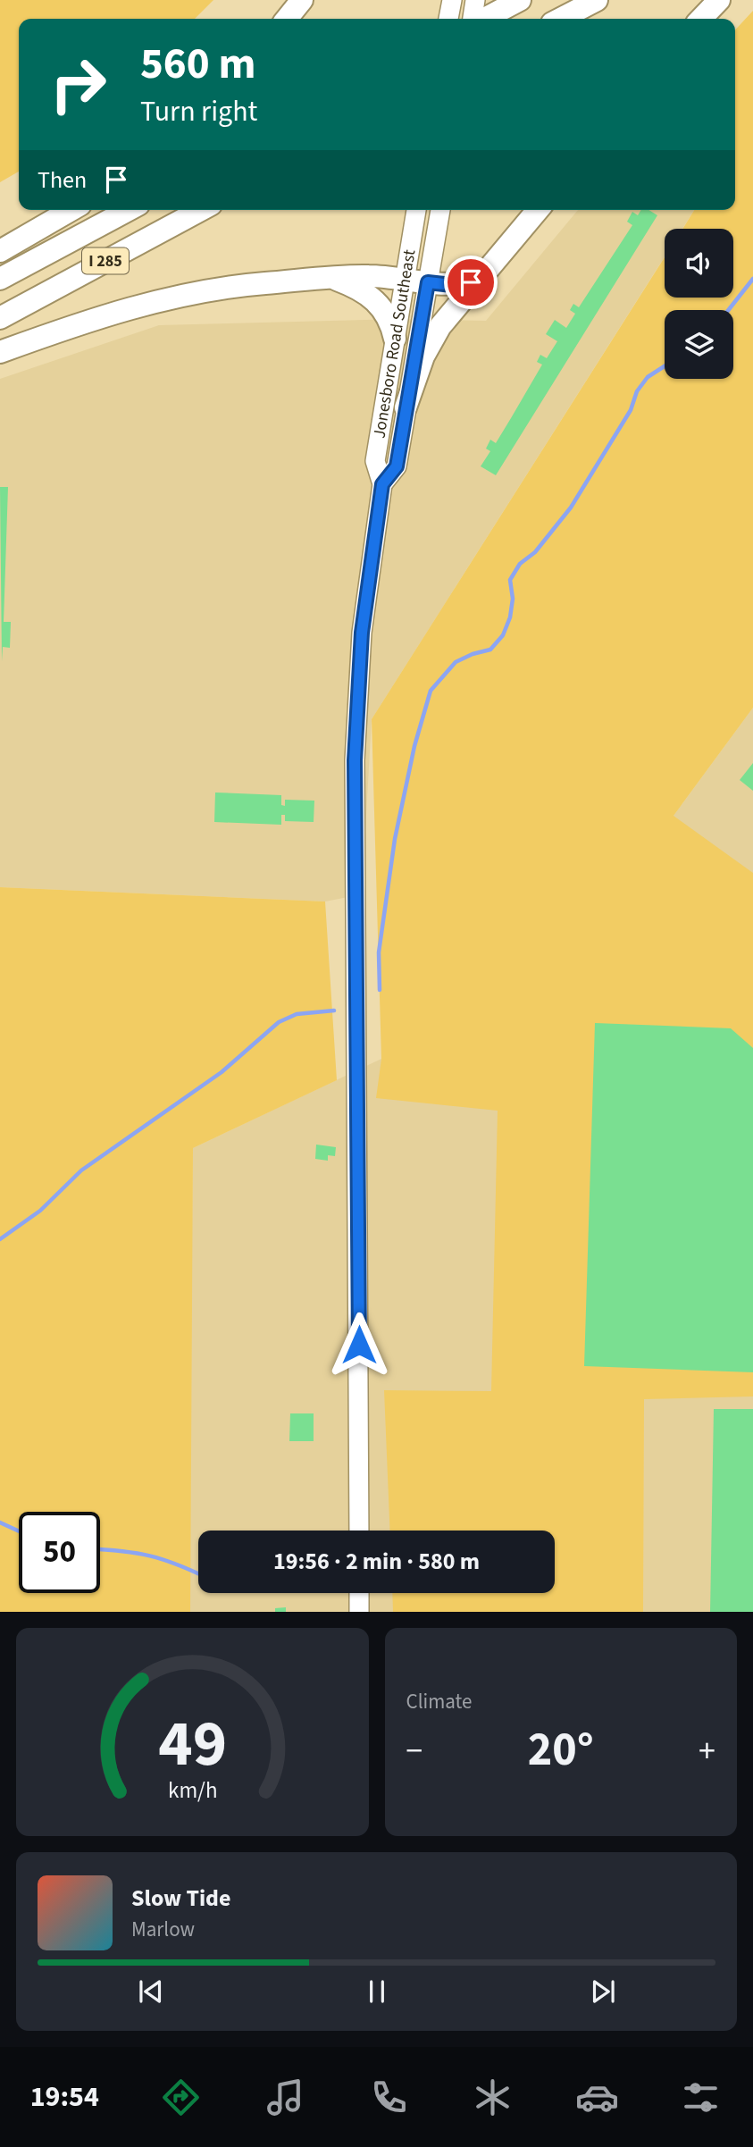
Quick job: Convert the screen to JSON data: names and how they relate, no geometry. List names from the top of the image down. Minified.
{"streets":{"highway":["I 285"],"main road":["Jonesboro Road Southeast"]},"page":{"turn":["560 m","Turn right"],"then":"Then","limit":"50","trip":"19:56 · 2 min · 580 m","tile":"Climate","heat":["−","20°","+"],"song":["Slow Tide","Marlow"],"tabs":"19:54","gauge":["49","km/h"]}}
